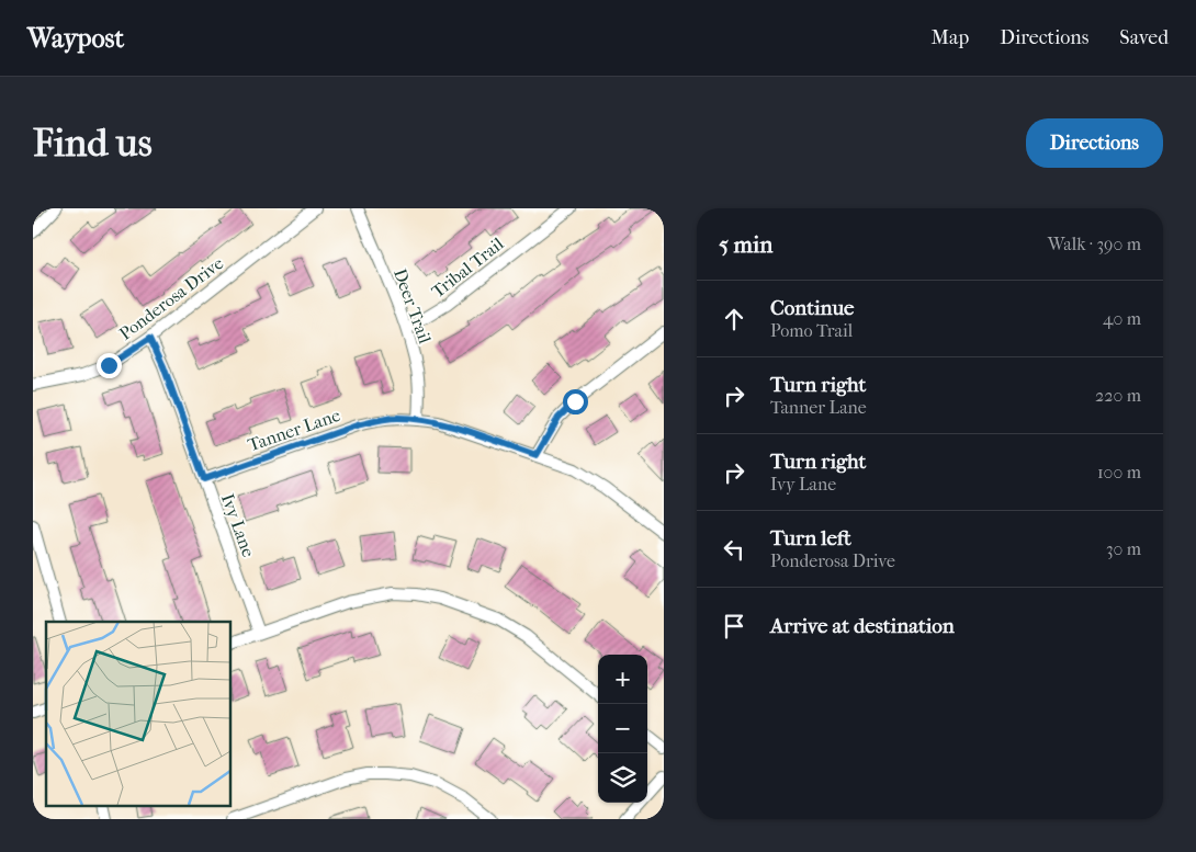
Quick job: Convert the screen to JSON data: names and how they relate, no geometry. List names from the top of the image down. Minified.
{"streets":{"street":["Tribal Trail","Ponderosa Drive","Deer Trail","Tanner Lane","Ivy Lane"]},"crossings":[["Tribal Trail","Deer Trail"],["Ponderosa Drive","Ivy Lane"],["Deer Trail","Tanner Lane"],["Tanner Lane","Ivy Lane"]],"page":{"header":"Waypost","nav":["Map","Directions","Saved"],"buttons":"Directions","title":"Find us","heading":["5 min","Walk · 390 m"],"list":[["Continue","Pomo Trail","40 m"],["Turn right","Tanner Lane","220 m"],["Turn right","Ivy Lane","100 m"],["Turn left","Ponderosa Drive","30 m"],"Arrive at destination"],"map_buttons":["+","−"]}}
